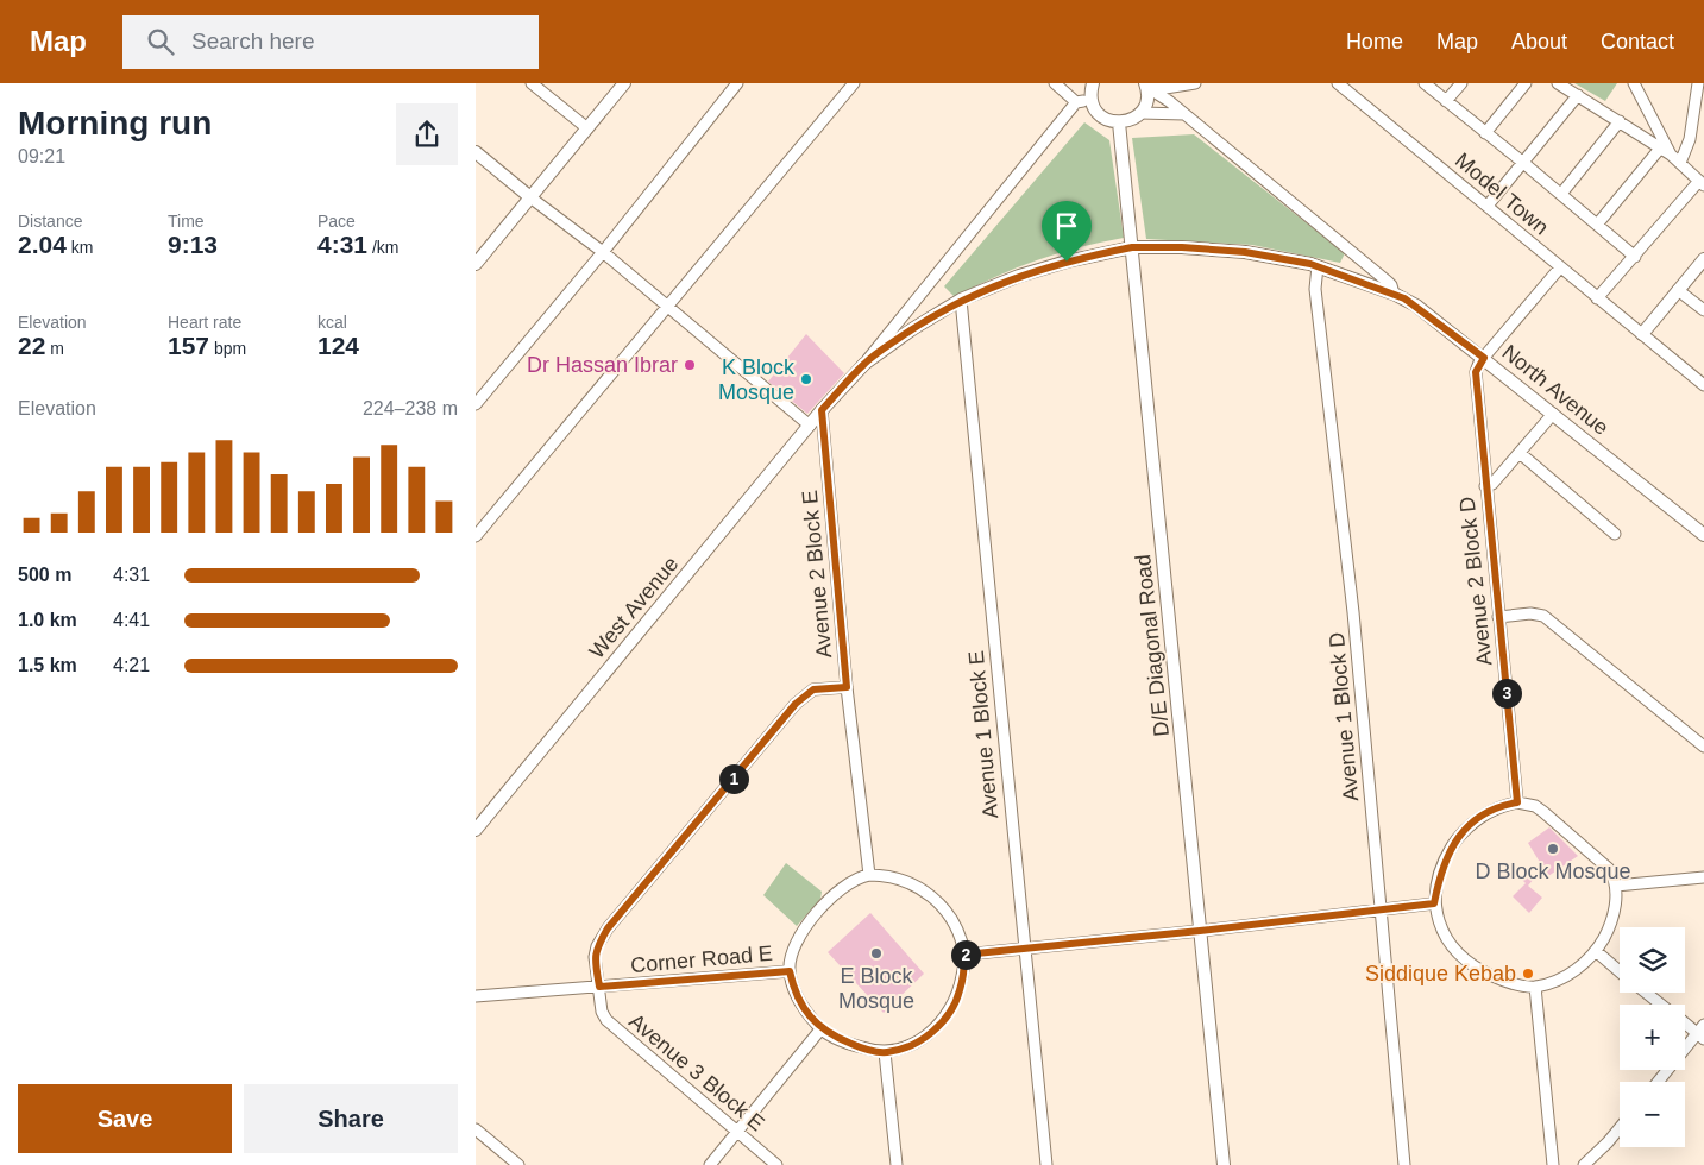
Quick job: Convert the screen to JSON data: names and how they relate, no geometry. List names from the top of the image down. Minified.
{"streets":{"street":["Model Town","North Avenue","Avenue 2 Block E","Avenue 2 Block D","West Avenue","D/E Diagonal Road","Avenue 1 Block D","Avenue 1 Block E","Corner Road E","Avenue 3 Block E"]},"crossings":[["North Avenue","Avenue 2 Block E"],["North Avenue","Avenue 2 Block D"],["North Avenue","West Avenue"],["North Avenue","D/E Diagonal Road"],["North Avenue","Avenue 1 Block D"],["North Avenue","Avenue 1 Block E"],["Avenue 2 Block E","West Avenue"],["Avenue 2 Block E","Corner Road E"],["Avenue 2 Block E","Avenue 3 Block E"],["Corner Road E","Avenue 3 Block E"]],"places":["Dr Hassan Ibrar","K Block Mosque","D Block Mosque","E Block Mosque","Siddique Kebab"],"page":{"header":"Map","search":"Search here","nav":["Home","Map","About","Contact"],"heading":["Morning run","09:21"],"stats":[["Distance","2.04 km"],["Time","9:13"],["Pace","4:31 /km"],["Elevation","22 m"],["Heart rate","157 bpm"],["kcal","124"]],"chart":["Elevation","224–238 m"],"list":[{"name":"500 m","note":"4:31"},{"name":"1.0 km","note":"4:41"},{"name":"1.5 km","note":"4:21"}],"pins":["3","1","2"],"map_buttons":["+","−"],"buttons":["Save","Share"]}}
